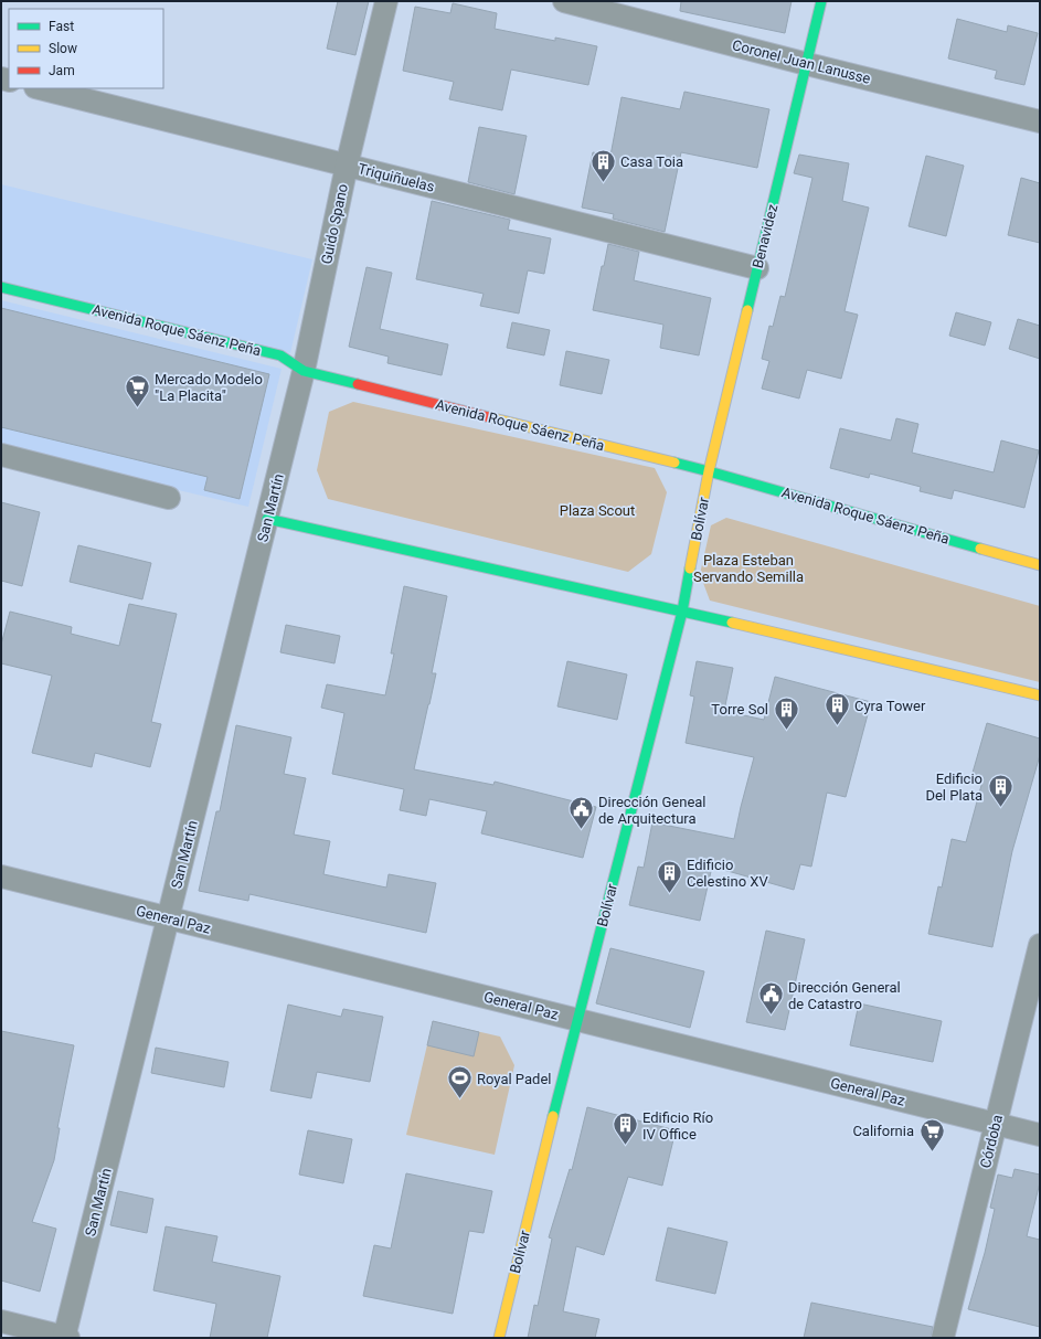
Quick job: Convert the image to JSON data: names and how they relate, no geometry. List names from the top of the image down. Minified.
{"streets":{"main road":["Benavidez","Avenida Roque Sáenz Peña","Bolívar"],"street":["Coronel Juan Lanusse","Triquiñuelas","Guido Spano","San Martín","General Paz","Córdoba"]},"crossings":[["Coronel Juan Lanusse","Benavidez"],["Triquiñuelas","Guido Spano"],["Triquiñuelas","Benavidez"],["Guido Spano","Avenida Roque Sáenz Peña"],["Guido Spano","San Martín"],["Benavidez","Avenida Roque Sáenz Peña"],["Benavidez","Bolívar"],["Avenida Roque Sáenz Peña","San Martín"],["Avenida Roque Sáenz Peña","Bolívar"],["San Martín","General Paz"],["Bolívar","General Paz"],["General Paz","Córdoba"]],"parks":["Plaza Scout","Plaza Esteban Servando Semilla"],"places":{"building":["Casa Toia","Cyra Tower","Torre Sol","Edificio Del Plata","Edificio Celestino XV","Edificio Río IV Office"],"supermarket":["Mercado Modelo \"La Placita\"","California"],"public building":["Dirección Geneal de Arquitectura","Dirección General de Catastro"],"sports":["Royal Padel"]},"legend":["Fast","Slow","Jam"]}
